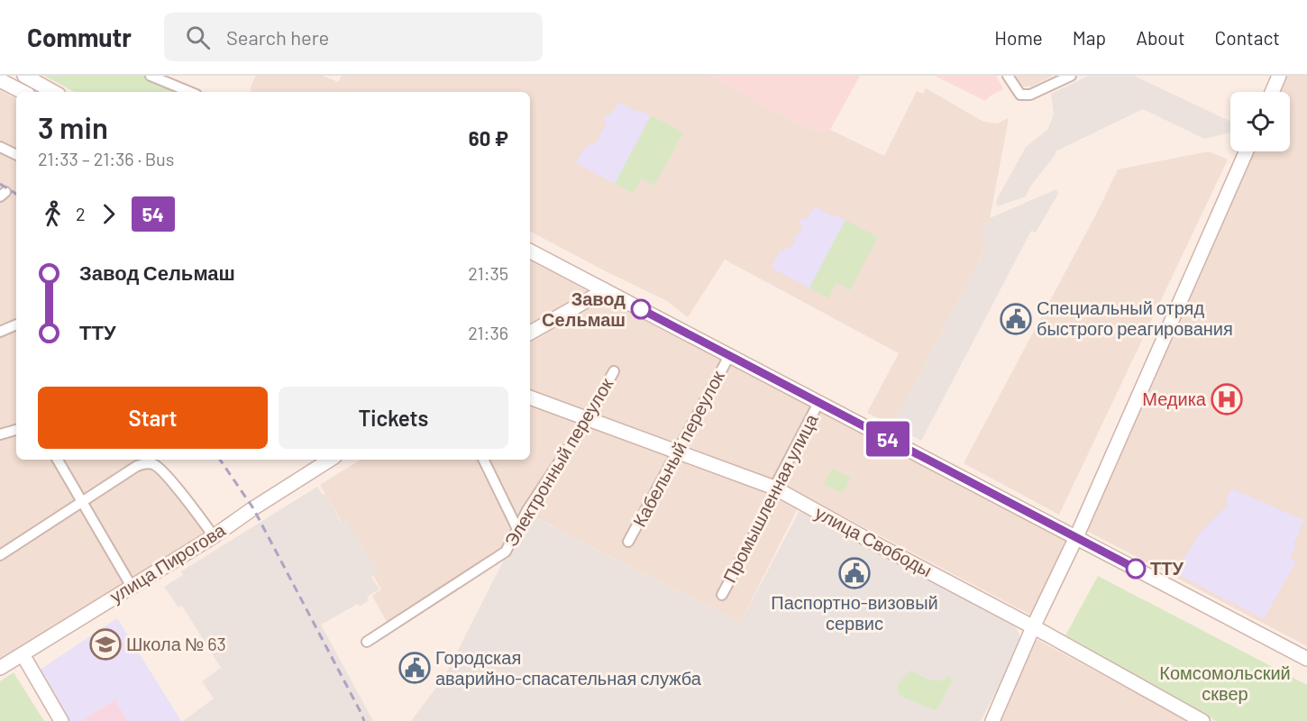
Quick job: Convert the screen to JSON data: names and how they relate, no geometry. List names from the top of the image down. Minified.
{"streets":{"main road":["улица Свободы","улица Пирогова"],"street":["Кабельный переулок","Электронный переулок","Промышленная улица"]},"crossings":[["Кабельный переулок","улица Свободы"],["Электронный переулок","улица Свободы"],["Промышленная улица","улица Свободы"]],"parks":["Комсомольский сквер"],"places":{"other":["Завод Сельмаш","ТТУ"],"public building":["Специальный отряд быстрого реагирования","Паспортно-визовый сервис","Городская аварийно-спасательная служба"],"hospital":["Медика"],"school or university":["Школа № 63"]},"lines":["bus line 54"],"page":{"header":"Commutr","search":"Search here","nav":["Home","Map","About","Contact"],"on_map":"54","heading":["3 min","21:33 – 21:36 · Bus","60 ₽"],"legs":["2","54"],"list":[{"name":"Завод Сельмаш","value":"21:35"},{"name":"ТТУ","value":"21:36"}],"buttons":["Start","Tickets"]}}
